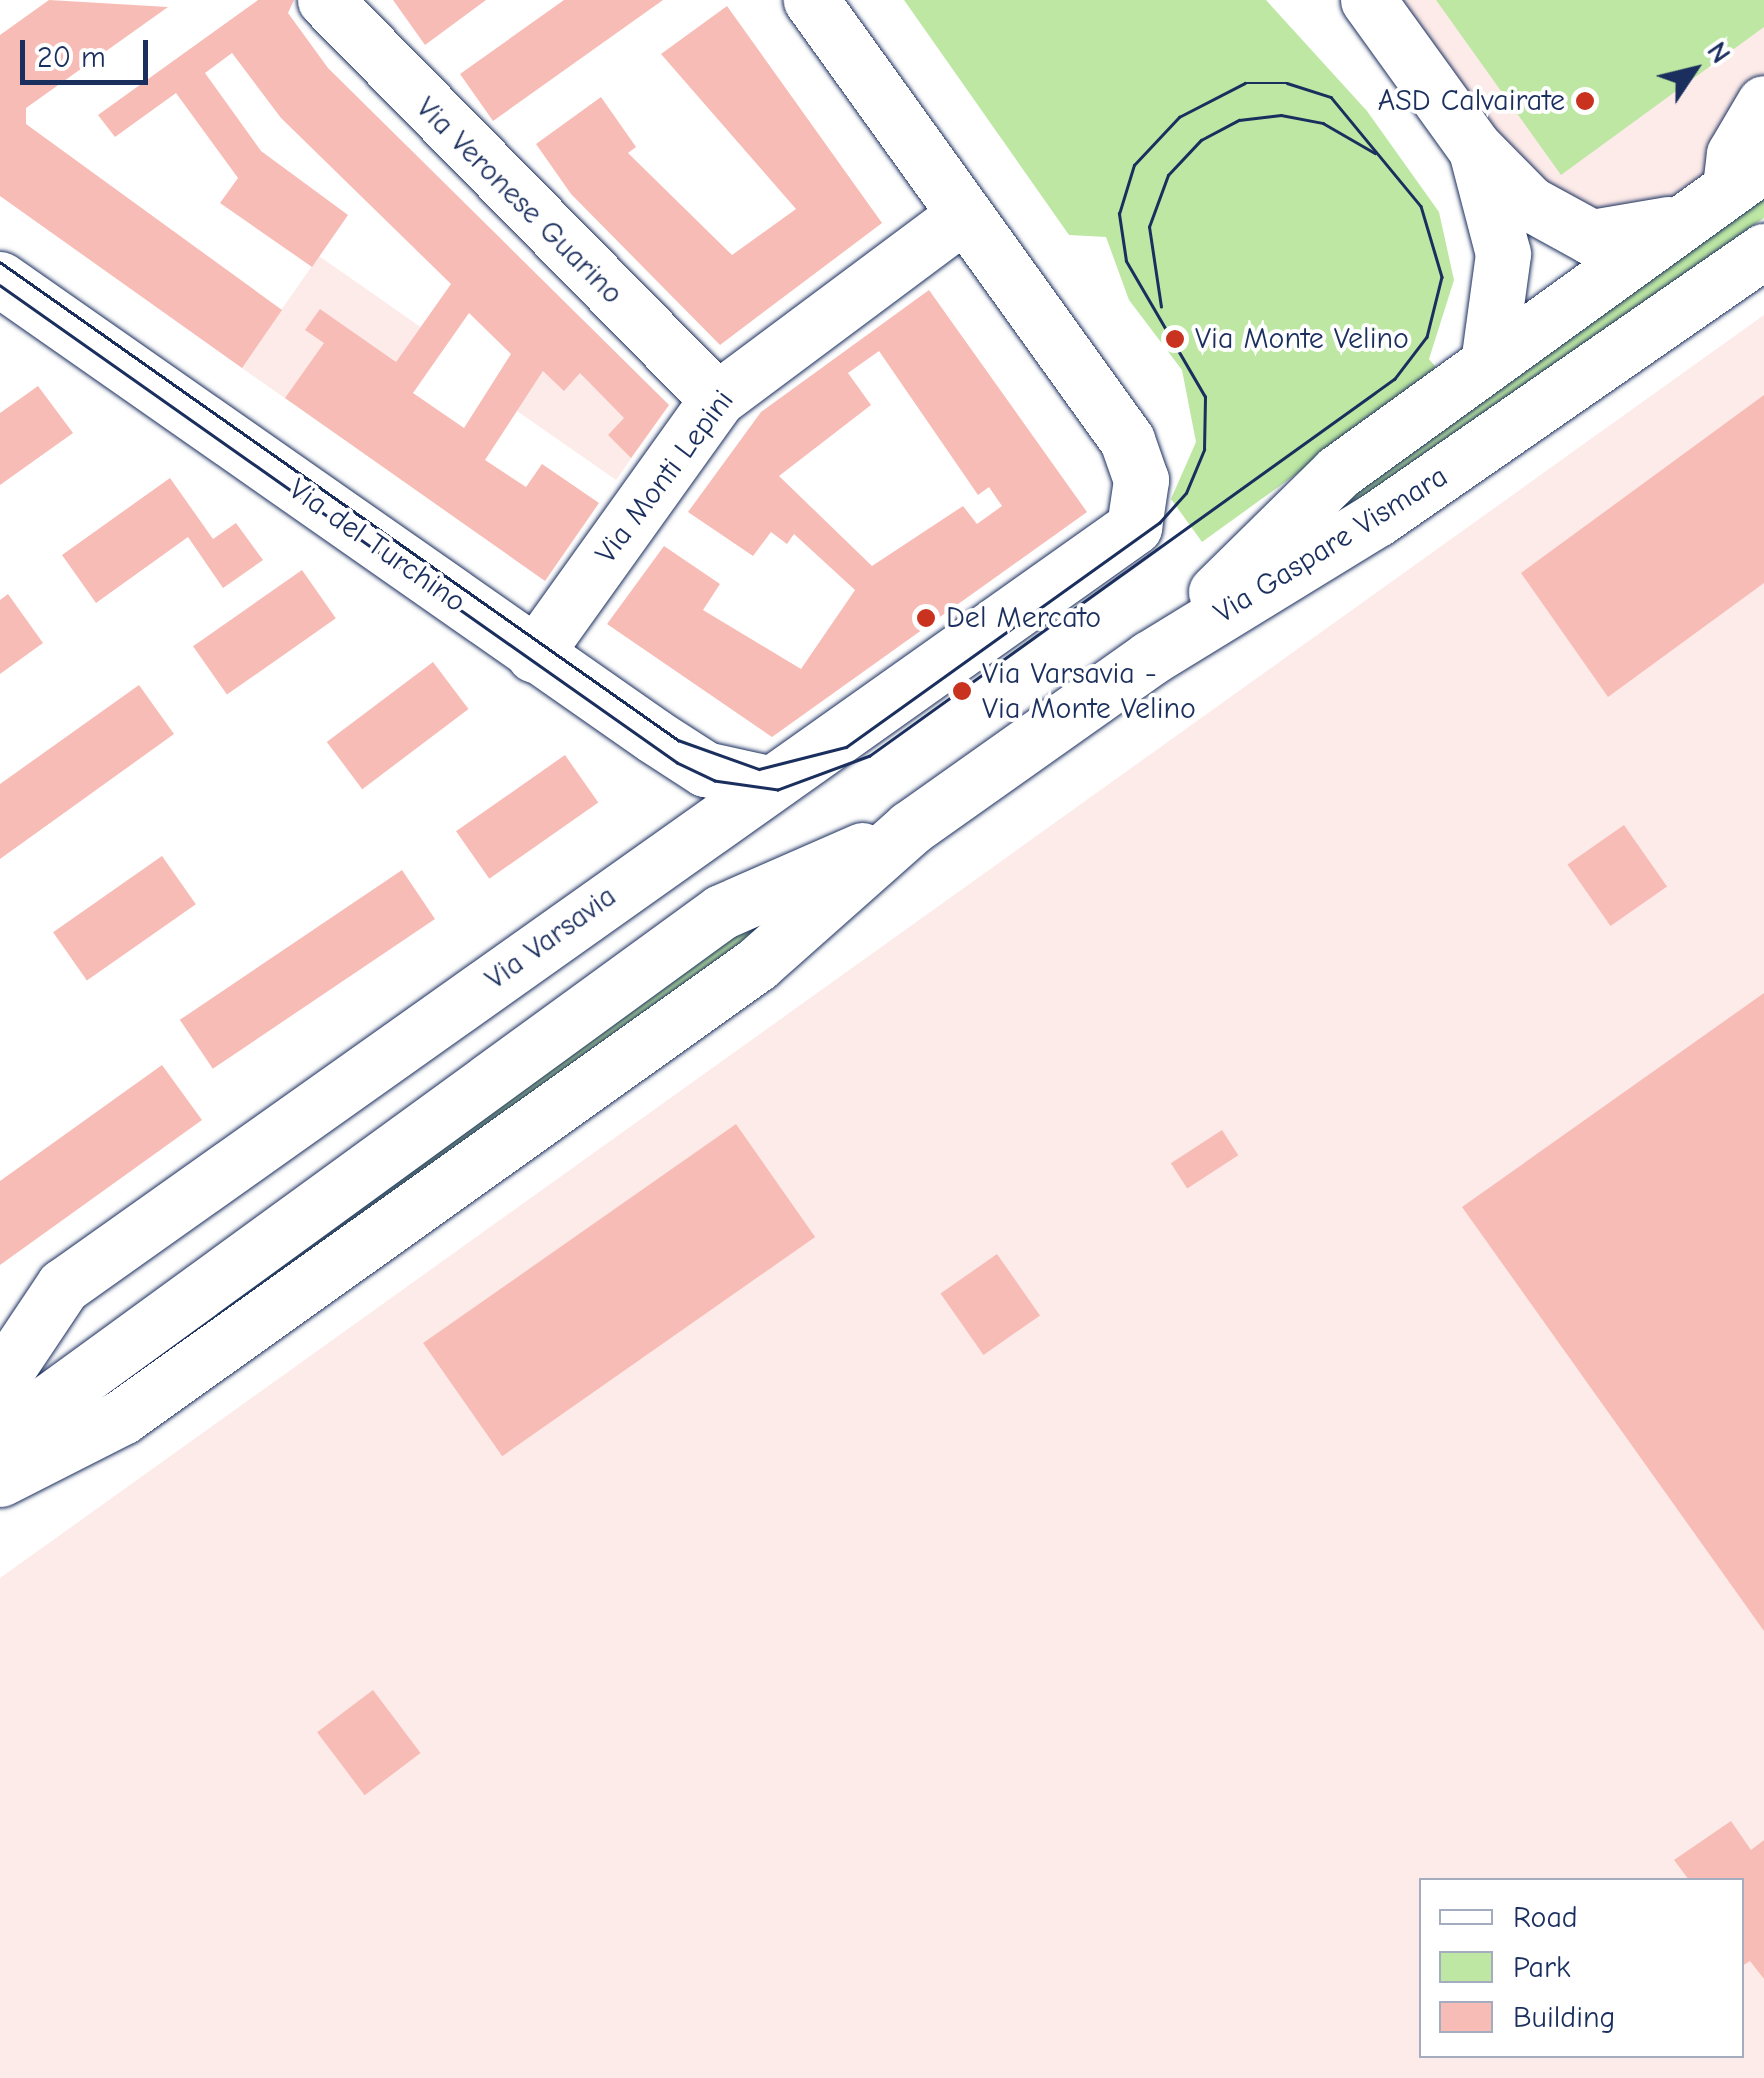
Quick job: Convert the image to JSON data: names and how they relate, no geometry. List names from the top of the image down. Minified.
{"streets":{"street":["Via Veronese Guarino","Via Monti Lepini","Via Gaspare Vismara","Via del Turchino","Via Varsavia"]},"crossings":[["Via Veronese Guarino","Via Monti Lepini"],["Via Monti Lepini","Via del Turchino"],["Via Monti Lepini","Via Varsavia"],["Via del Turchino","Via Varsavia"]],"places":["ASD Calvairate","Via Monte Velino","Del Mercato","Via Varsavia - Via Monte Velino"],"legend":["Road","Park","Building"],"scale_bar":"20 m","north":"top right"}
